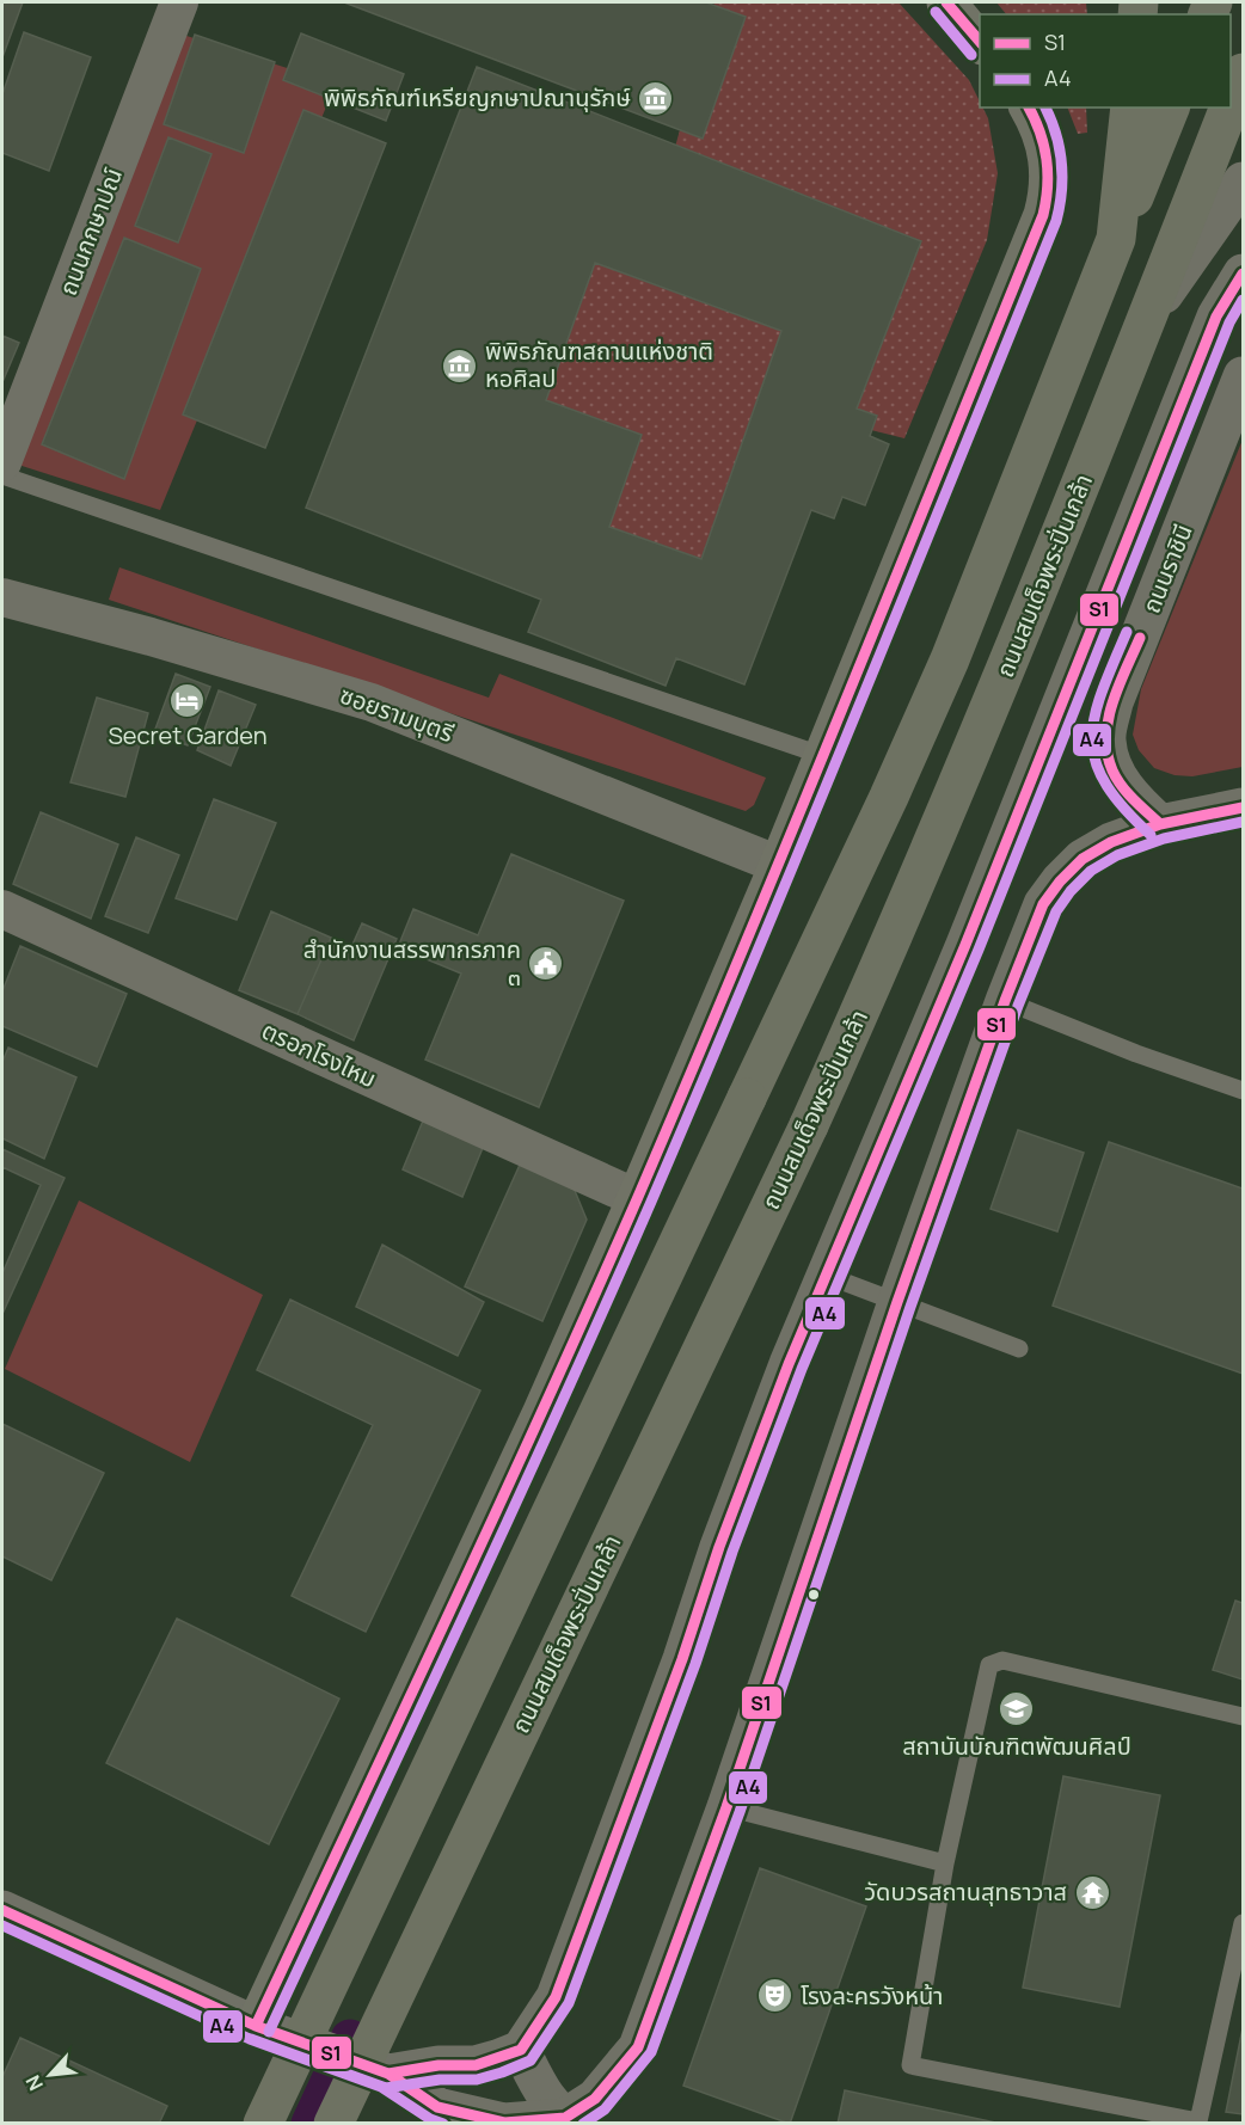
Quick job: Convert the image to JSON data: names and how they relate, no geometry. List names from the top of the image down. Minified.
{"streets":{"main road":["ถนนสมเด็จพระปิ่นเกล้า"],"street":["ถนนกกษาปณ์","ถนนราชินี","ซอยรามบุตรี","ตรอกโรงไหม"]},"places":{"museum":["พิพิธภัณฑ์เหรียญกษาปณานุรักษ์","พิพิธภัณฑสถานแห่งชาติ หอศิลป"],"hotel":["Secret Garden"],"public building":["สำนักงานสรรพากรภาค ๓"],"school or university":["สถาบันบัณฑิตพัฒนศิลป์"],"temple":["วัดบวรสถานสุทธาวาส"],"theatre":["โรงละครวังหน้า"]},"lines":["transit line S1","transit line A4"],"legend":["S1","A4"],"north":"bottom left"}
